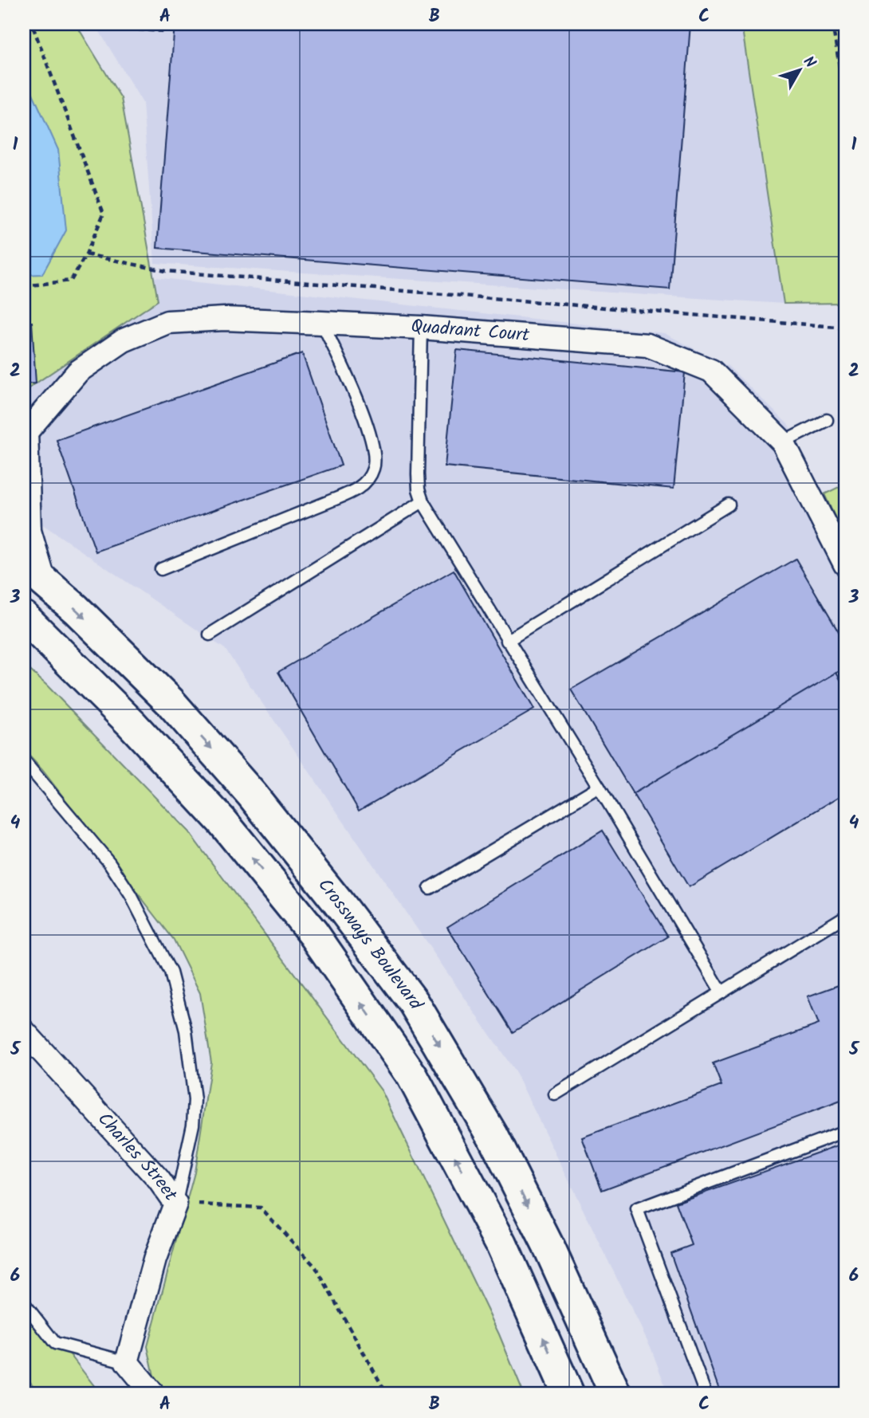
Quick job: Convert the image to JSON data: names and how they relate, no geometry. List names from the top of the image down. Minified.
{"streets":{"main road":["Crossways Boulevard"],"street":["Quadrant Court","Charles Street"]},"crossings":[["Quadrant Court","Crossways Boulevard"]],"north":"top right","grid":{"columns":["A","B","C"],"rows":["1","2","3","4","5","6"]}}
